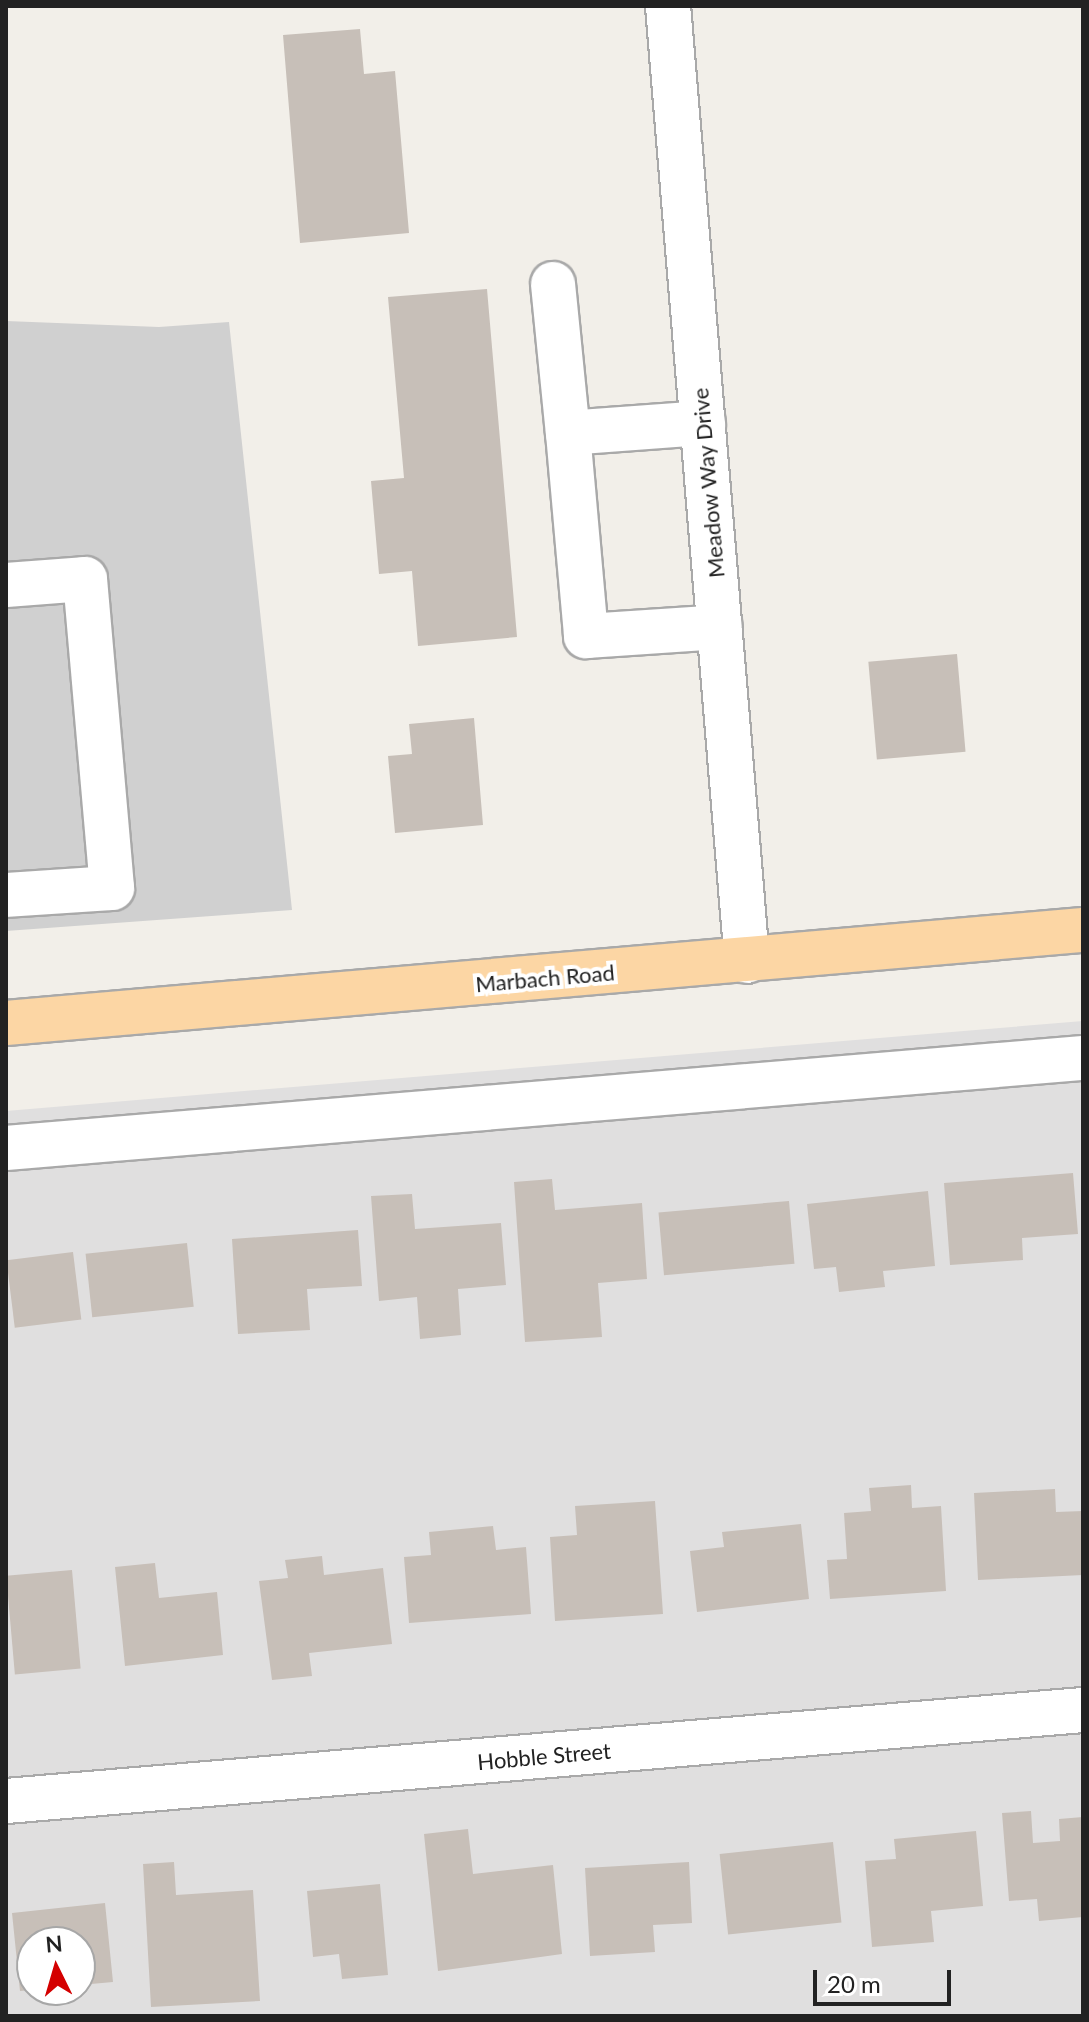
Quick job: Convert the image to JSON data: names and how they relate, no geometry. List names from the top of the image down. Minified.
{"streets":{"main road":["Marbach Road"],"street":["Meadow Way Drive","Hobble Street"]},"crossings":[["Meadow Way Drive","Marbach Road"]],"scale_bar":"20 m","north":"top"}
